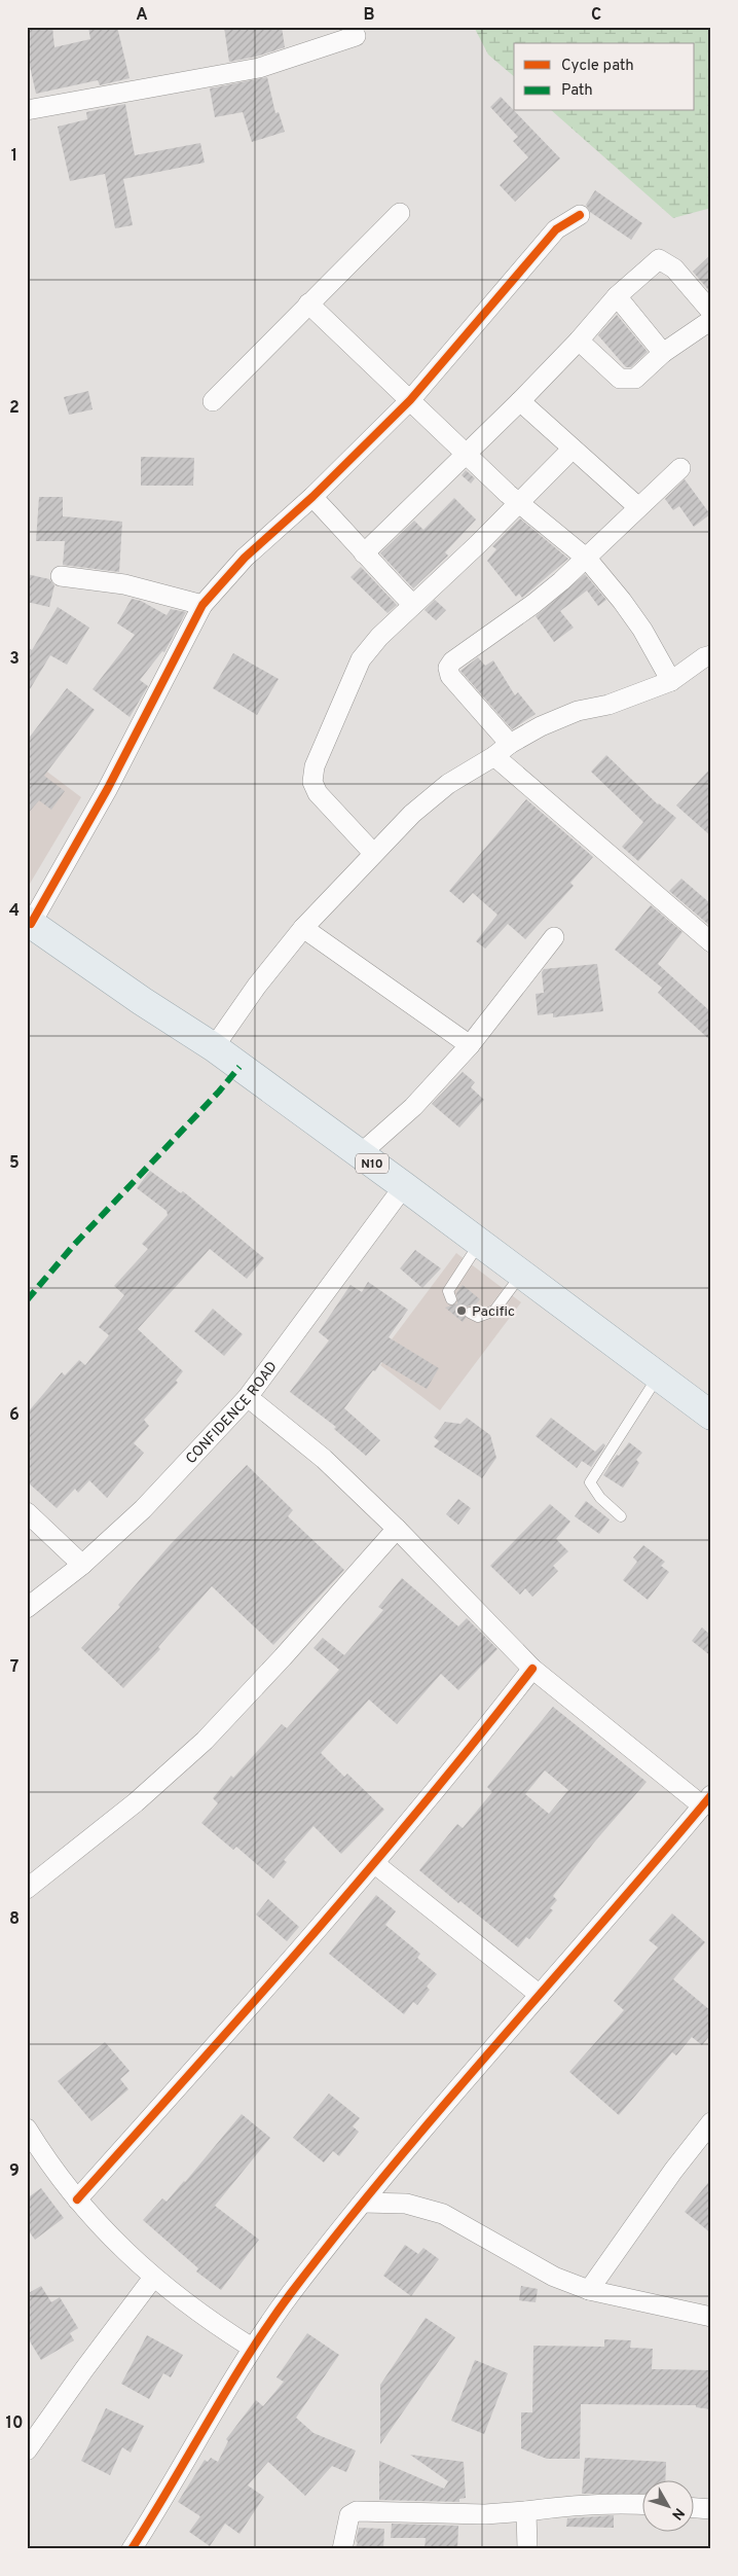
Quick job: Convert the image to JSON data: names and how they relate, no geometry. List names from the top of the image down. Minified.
{"streets":{"main road":["N10"],"street":["CONFIDENCE ROAD"]},"crossings":[["N10","CONFIDENCE ROAD"]],"places":["Pacific"],"legend":["Cycle path","Path"],"north":"bottom right","grid":{"columns":["A","B","C"],"rows":["1","2","3","4","5","6","7","8","9","10"]}}
